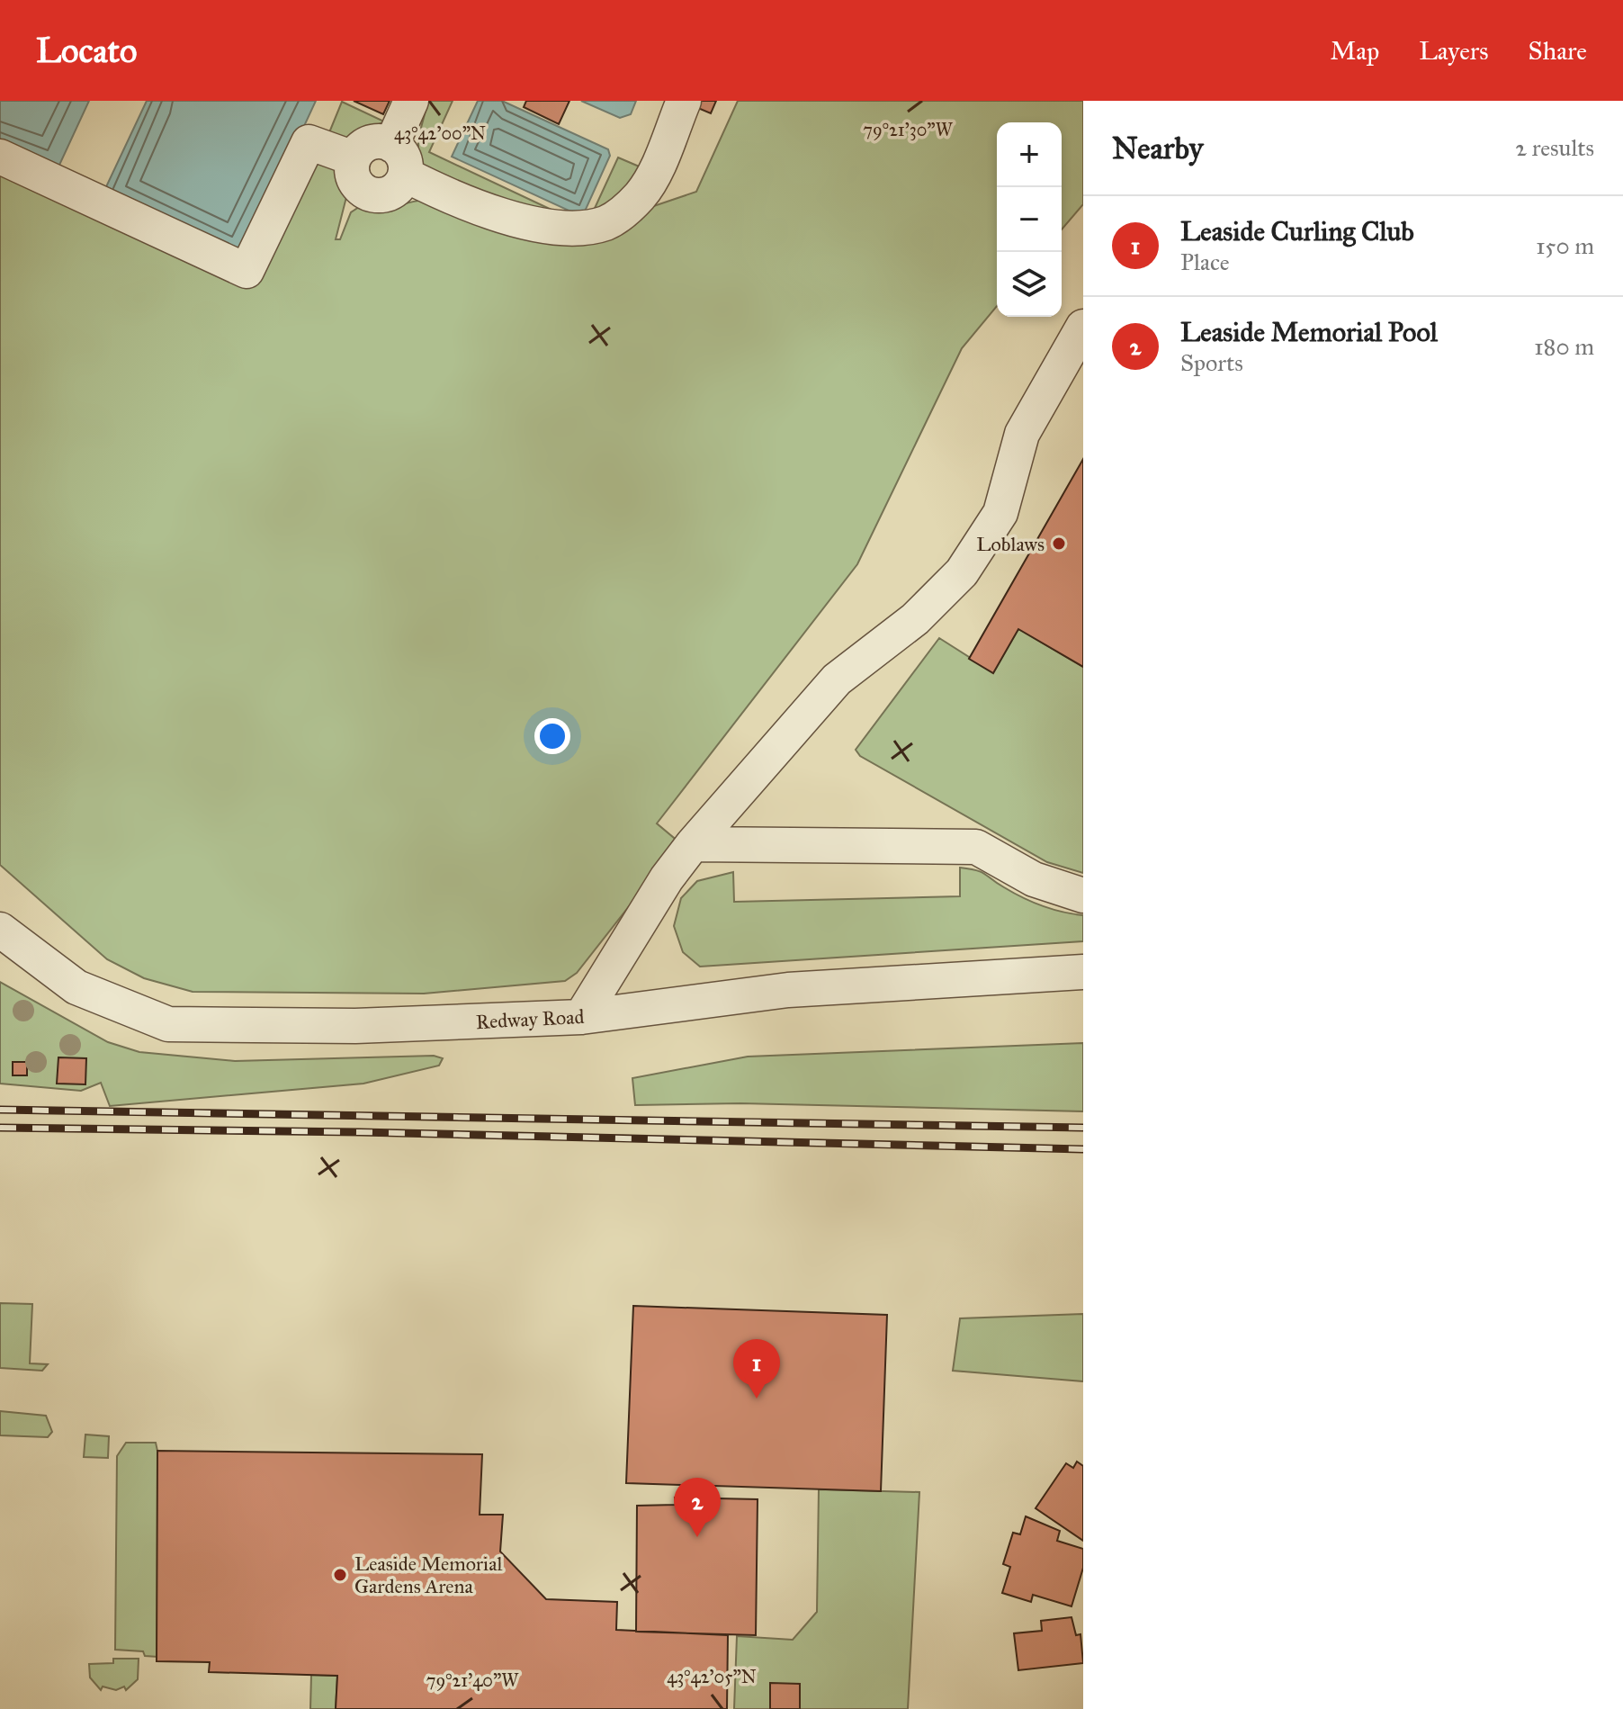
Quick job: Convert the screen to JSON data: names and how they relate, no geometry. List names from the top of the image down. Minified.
{"streets":{"street":["Redway Road"]},"places":["Loblaws","Leaside Memorial Gardens Arena"],"page":{"header":"Locato","nav":["Map","Layers","Share"],"heading":["Nearby","2 results"],"map_buttons":["+","−"],"list":[{"mark":"1","name":"Leaside Curling Club","note":"Place","value":"150 m"},{"mark":"2","name":"Leaside Memorial Pool","note":"Sports","value":"180 m"}],"pins":["1","2"]},"coordinates":["79°21'30\"W","43°42'00\"N","43°42'05\"N","79°21'40\"W"]}
